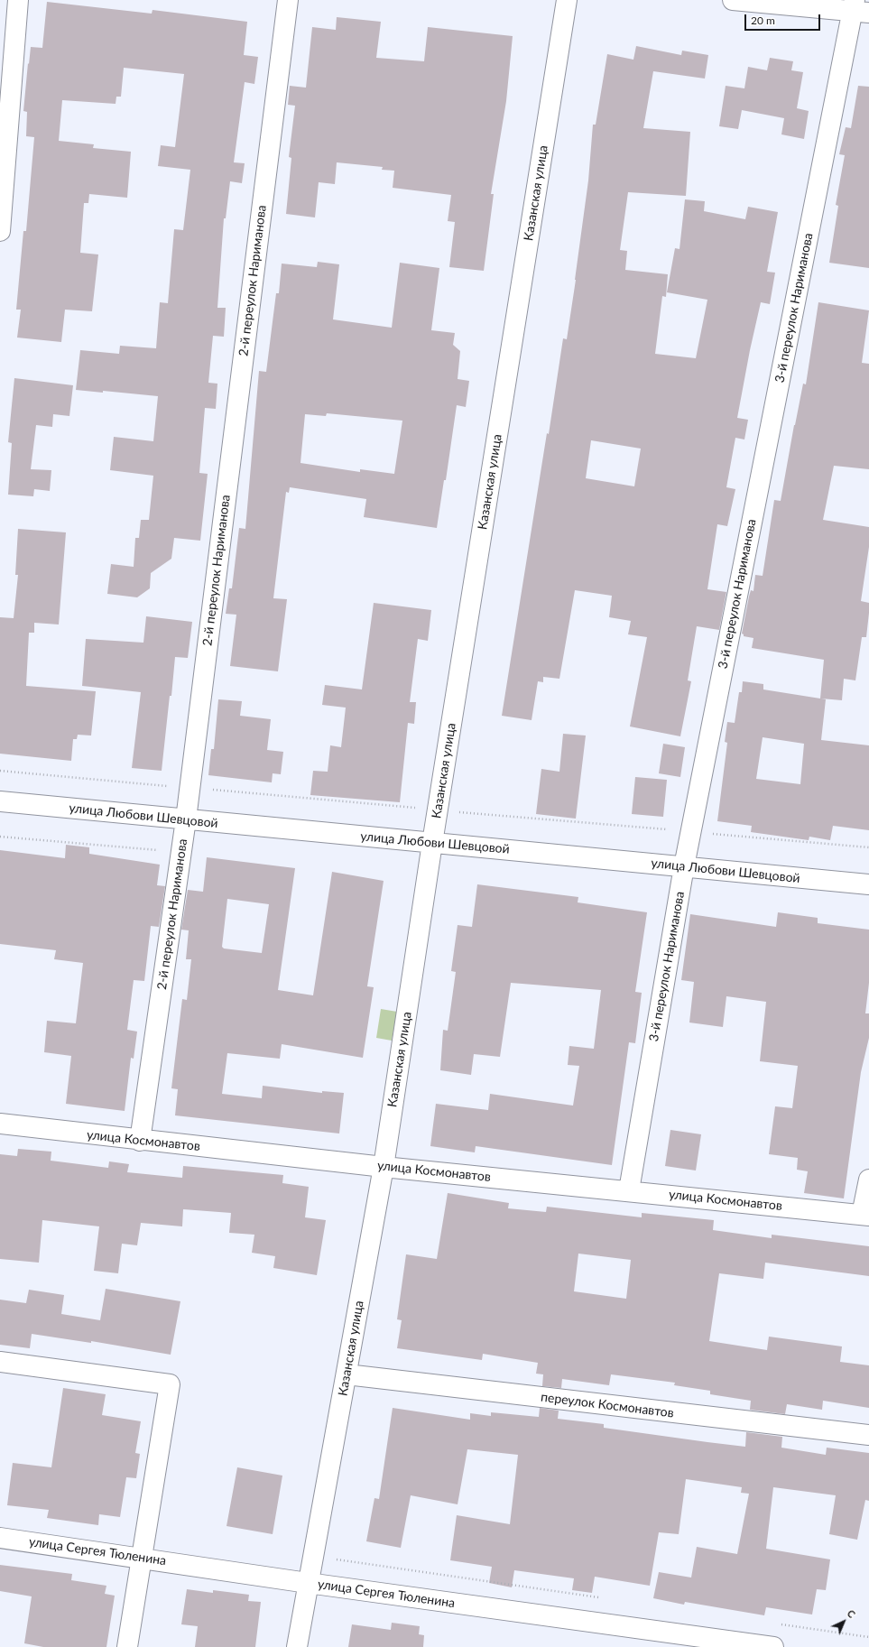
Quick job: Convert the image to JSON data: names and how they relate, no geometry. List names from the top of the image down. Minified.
{"streets":{"street":["Казанская улица","2-й переулок Нариманова","3-й переулок Нариманова","улица Любови Шевцовой","улица Космонавтов","переулок Космонавтов","улица Сергея Тюленина"]},"crossings":[["Казанская улица","улица Любови Шевцовой"],["Казанская улица","улица Космонавтов"],["Казанская улица","переулок Космонавтов"],["Казанская улица","улица Сергея Тюленина"],["2-й переулок Нариманова","улица Любови Шевцовой"],["2-й переулок Нариманова","улица Космонавтов"],["3-й переулок Нариманова","улица Любови Шевцовой"],["3-й переулок Нариманова","улица Космонавтов"]],"scale_bar":"20 m","north":"top right"}
